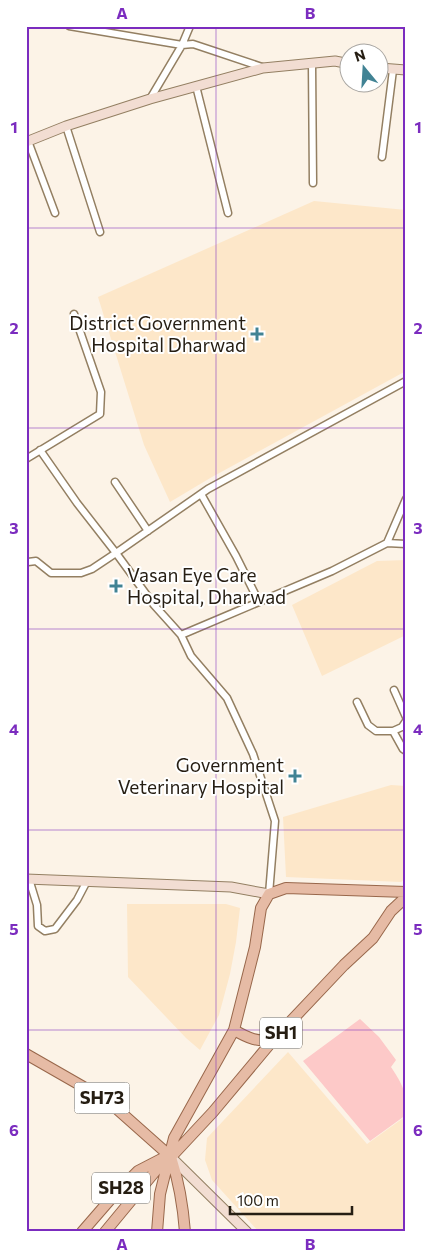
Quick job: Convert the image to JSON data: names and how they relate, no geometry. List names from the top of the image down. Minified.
{"streets":{"main road":["SH1","SH73","SH28"]},"crossings":[["SH1","SH73"],["SH1","SH28"],["SH73","SH28"]],"places":{"health":["District Government Hospital Dharwad","Vasan Eye Care Hospital, Dharwad","Government Veterinary Hospital"]},"scale_bar":"100 m","north":"top","grid":{"columns":["A","B"],"rows":["1","2","3","4","5","6"]}}
